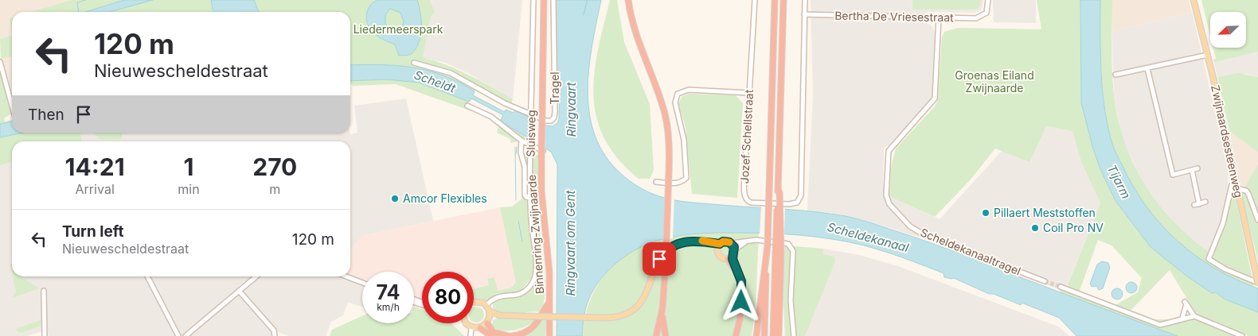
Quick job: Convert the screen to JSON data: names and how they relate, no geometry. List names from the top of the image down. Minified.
{"streets":{"highway":["Binnenring-Zwijnaarde"],"main road":["Zwijnaardsesteenweg"],"street":["Bertha De Vriesestraat","Tragel","Sluisweg","Jozef Schellstraat","Scheldekanaaltragel"]},"crossings":[["Bertha De Vriesestraat","Jozef Schellstraat"],["Bertha De Vriesestraat","Scheldekanaaltragel"]],"water":["Scheldt","Ringvaart","Tijarm","Scheldekanaal","Ringvaart om Gent"],"parks":["Liedermeerspark","Groenas Eiland Zwijnaarde"],"places":["Amcor Flexibles","Pillaert Meststoffen","Coil Pro NV"],"north":"bottom left","page":{"turn":["120 m","Nieuwescheldestraat"],"then":"Then","eta":["14:21","Arrival","1","min","270","m"],"list":[{"name":"Turn left","note":"Nieuwescheldestraat","value":"120 m"}],"speed":"74 km/h","limit":"80"}}
